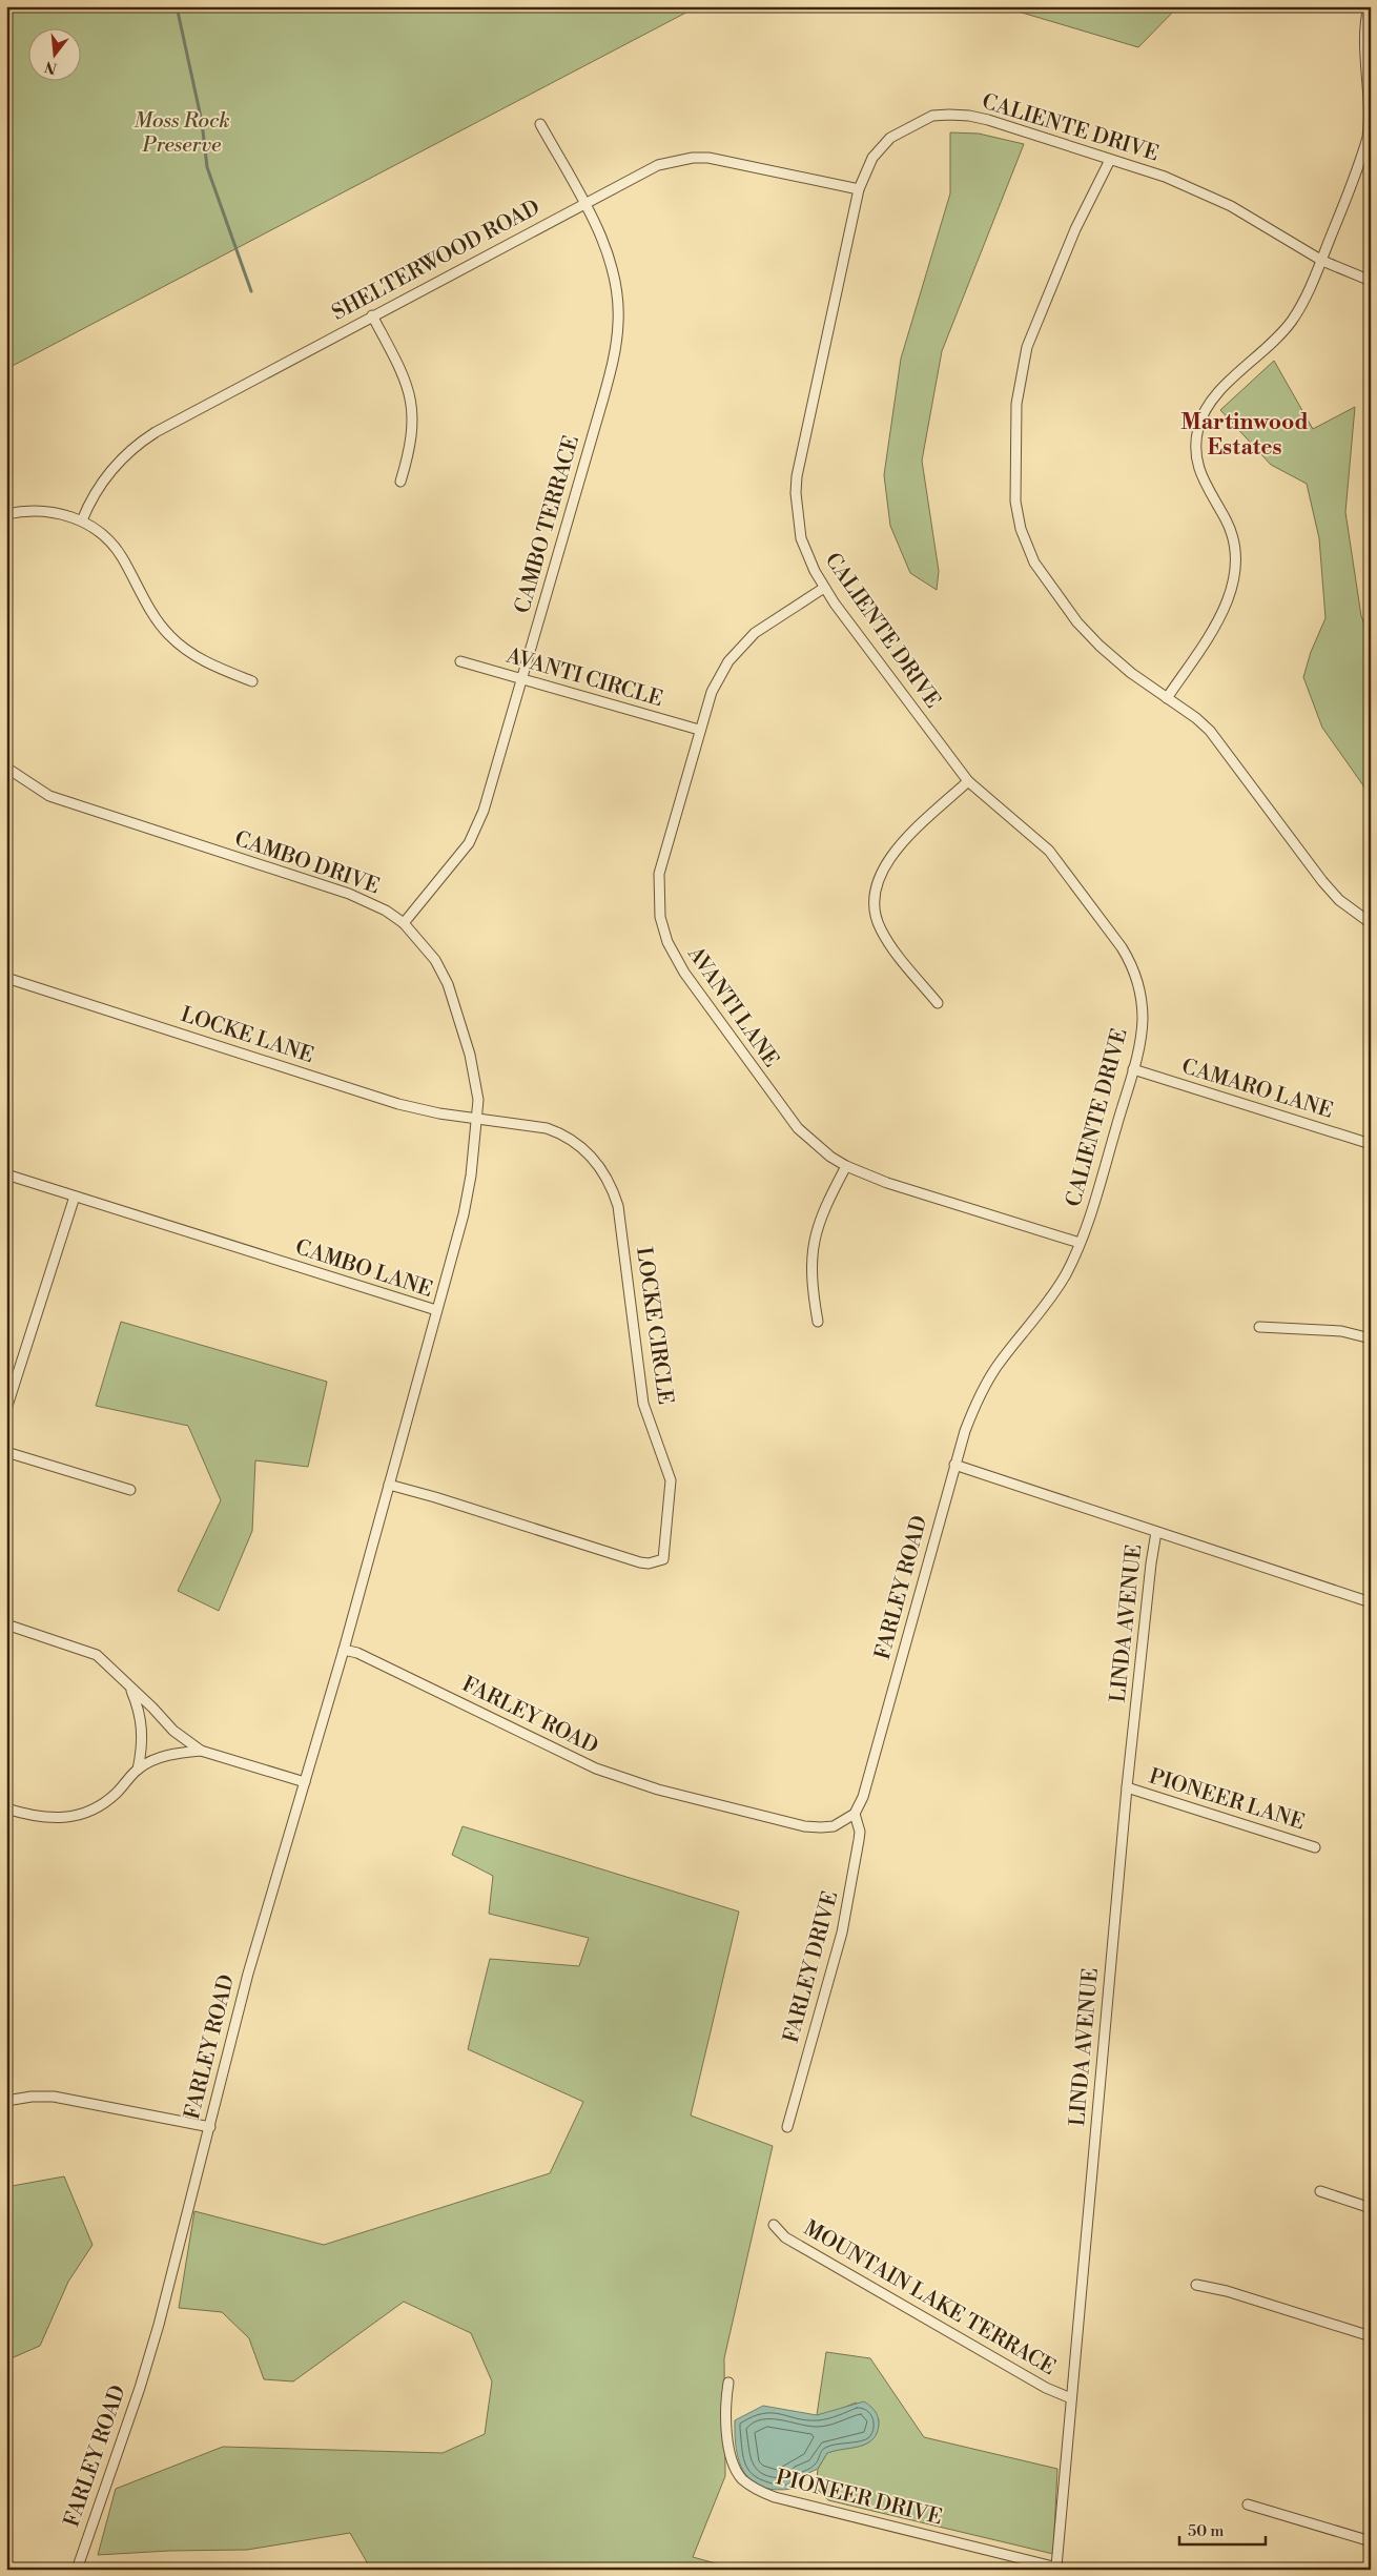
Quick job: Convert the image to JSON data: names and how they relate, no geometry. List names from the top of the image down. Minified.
{"streets":{"street":["CALIENTE DRIVE","SHELTERWOOD ROAD","CAMBO TERRACE","AVANTI CIRCLE","CAMBO DRIVE","AVANTI LANE","LOCKE LANE","CAMARO LANE","CAMBO LANE","LOCKE CIRCLE","FARLEY ROAD","LINDA AVENUE","PIONEER LANE","FARLEY DRIVE","MOUNTAIN LAKE TERRACE","PIONEER DRIVE"]},"crossings":[["CALIENTE DRIVE","SHELTERWOOD ROAD"],["CALIENTE DRIVE","AVANTI LANE"],["CALIENTE DRIVE","CAMARO LANE"],["CALIENTE DRIVE","FARLEY ROAD"],["SHELTERWOOD ROAD","CAMBO TERRACE"],["CAMBO TERRACE","AVANTI CIRCLE"],["CAMBO TERRACE","CAMBO DRIVE"],["AVANTI CIRCLE","AVANTI LANE"],["CAMBO DRIVE","LOCKE LANE"],["CAMBO DRIVE","CAMBO LANE"],["CAMBO DRIVE","LOCKE CIRCLE"],["LOCKE LANE","LOCKE CIRCLE"],["CAMBO LANE","LOCKE CIRCLE"],["CAMBO LANE","FARLEY ROAD"],["FARLEY ROAD","FARLEY DRIVE"],["LINDA AVENUE","PIONEER LANE"],["LINDA AVENUE","MOUNTAIN LAKE TERRACE"],["LINDA AVENUE","PIONEER DRIVE"]],"districts":["Martinwood Estates"],"parks":["Moss Rock Preserve"],"scale_bar":"50 m","north":"bottom"}
